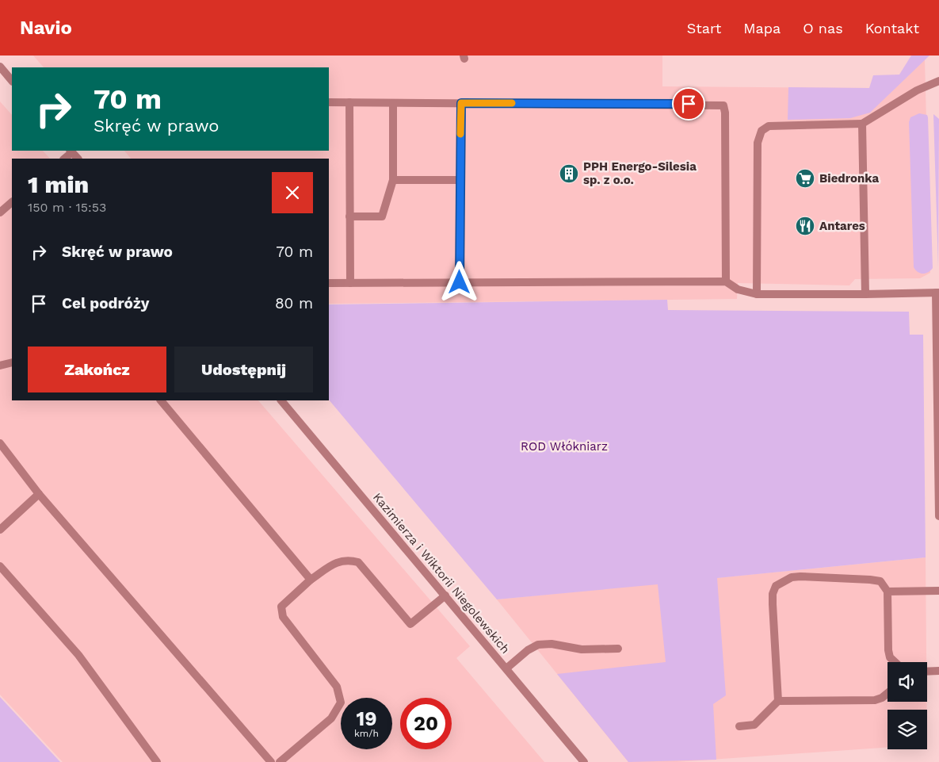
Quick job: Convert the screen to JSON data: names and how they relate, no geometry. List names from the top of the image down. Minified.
{"streets":{"street":["Kazimierza i Wiktorii Niegolewskich"]},"parks":["ROD Włókniarz"],"places":{"building":["PPH Energo-Silesia sp. z o.o."],"supermarket":["Biedronka"],"restaurant":["Antares"]},"page":{"header":"Navio","nav":["Start","Mapa","O nas","Kontakt"],"turn":["70 m","Skręć w prawo"],"heading":["1 min","150 m · 15:53"],"list":[{"name":"Skręć w prawo","value":"70 m"},{"name":"Cel podróży","value":"80 m"}],"buttons":["Zakończ","Udostępnij"],"speed":"19 km/h","limit":"20"}}
